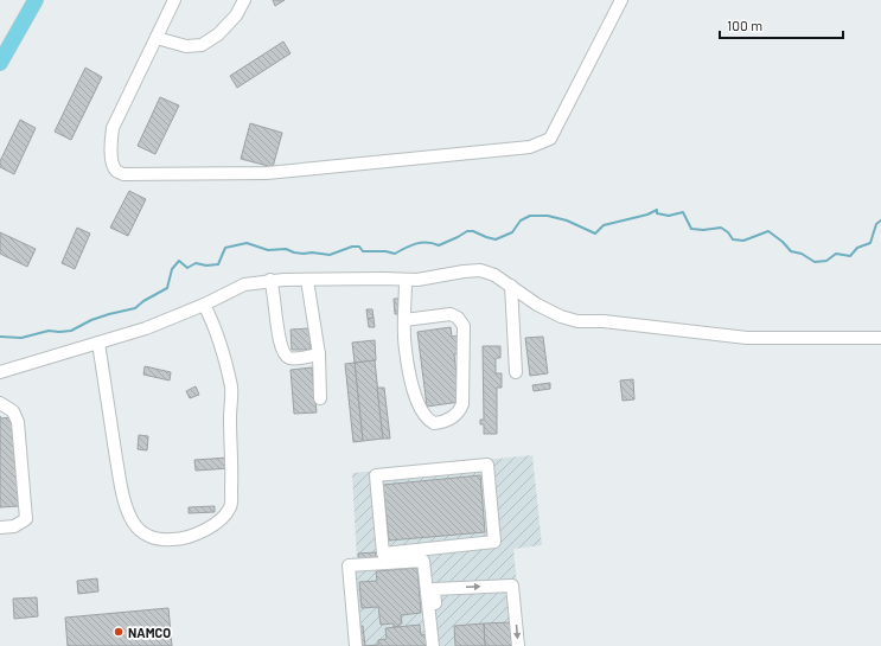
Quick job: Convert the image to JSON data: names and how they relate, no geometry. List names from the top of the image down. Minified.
{"places":["NAMCO"],"scale_bar":"100 m"}
